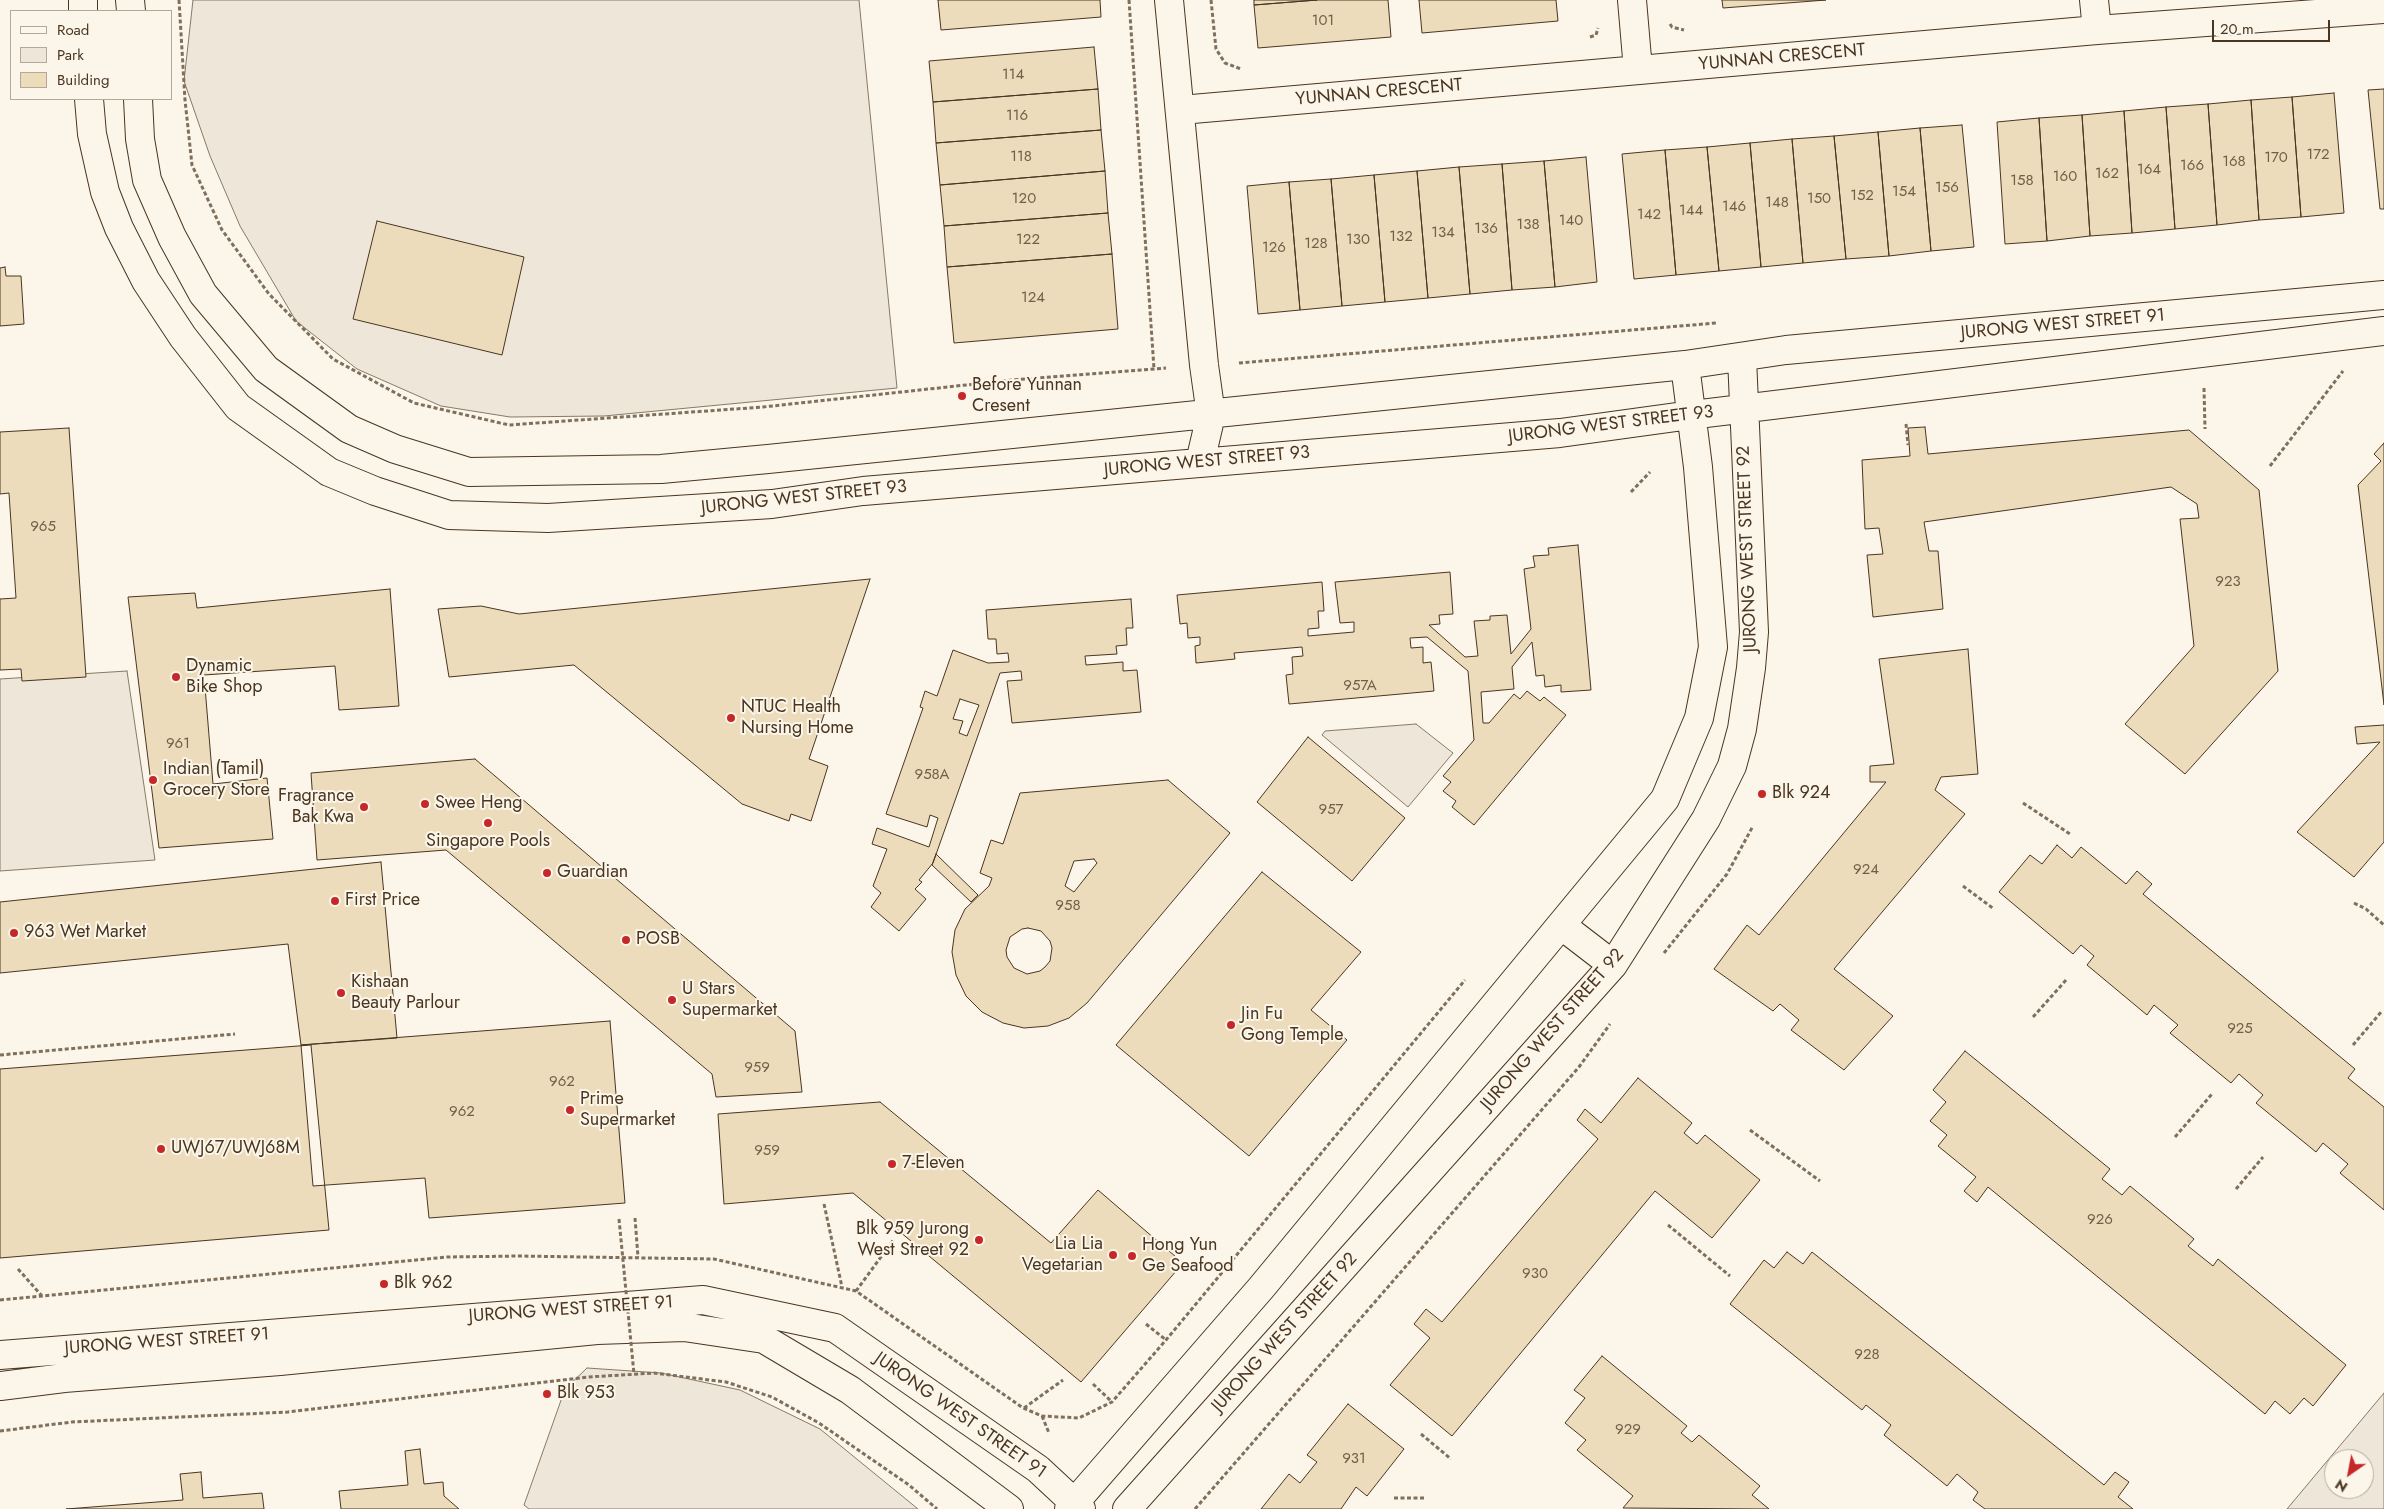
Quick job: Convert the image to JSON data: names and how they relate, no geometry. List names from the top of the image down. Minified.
{"streets":{"street":["YUNNAN CRESCENT","JURONG WEST STREET 91","JURONG WEST STREET 93","JURONG WEST STREET 92"]},"crossings":[["JURONG WEST STREET 91","JURONG WEST STREET 92"],["JURONG WEST STREET 93","JURONG WEST STREET 92"]],"places":["Before Yunnan Cresent","Dynamic Bike Shop","NTUC Health Nursing Home","Indian (Tamil) Grocery Store","Blk 924","Swee Heng","Fragrance Bak Kwa","Singapore Pools","Guardian","First Price","963 Wet Market","POSB","Kishaan Beauty Parlour","U Stars Supermarket","Jin Fu Gong Temple","Prime Supermarket","UWJ67/UWJ68M","7-Eleven","Blk 959 Jurong West Street 92","Lia Lia Vegetarian","Hong Yun Ge Seafood","Blk 962","Blk 953"],"house_numbers":["101","114","116","172","118","170","168","166","164","162","160","158","156","154","152","120","150","148","146","144","142","140","138","136","134","132","122","130","128","126","124","965","923","957A","961","958A","957","924","958","925","959","962","962","959","926","930","928","929","931"],"legend":["Road","Park","Building"],"scale_bar":"20 m","north":"bottom left"}
